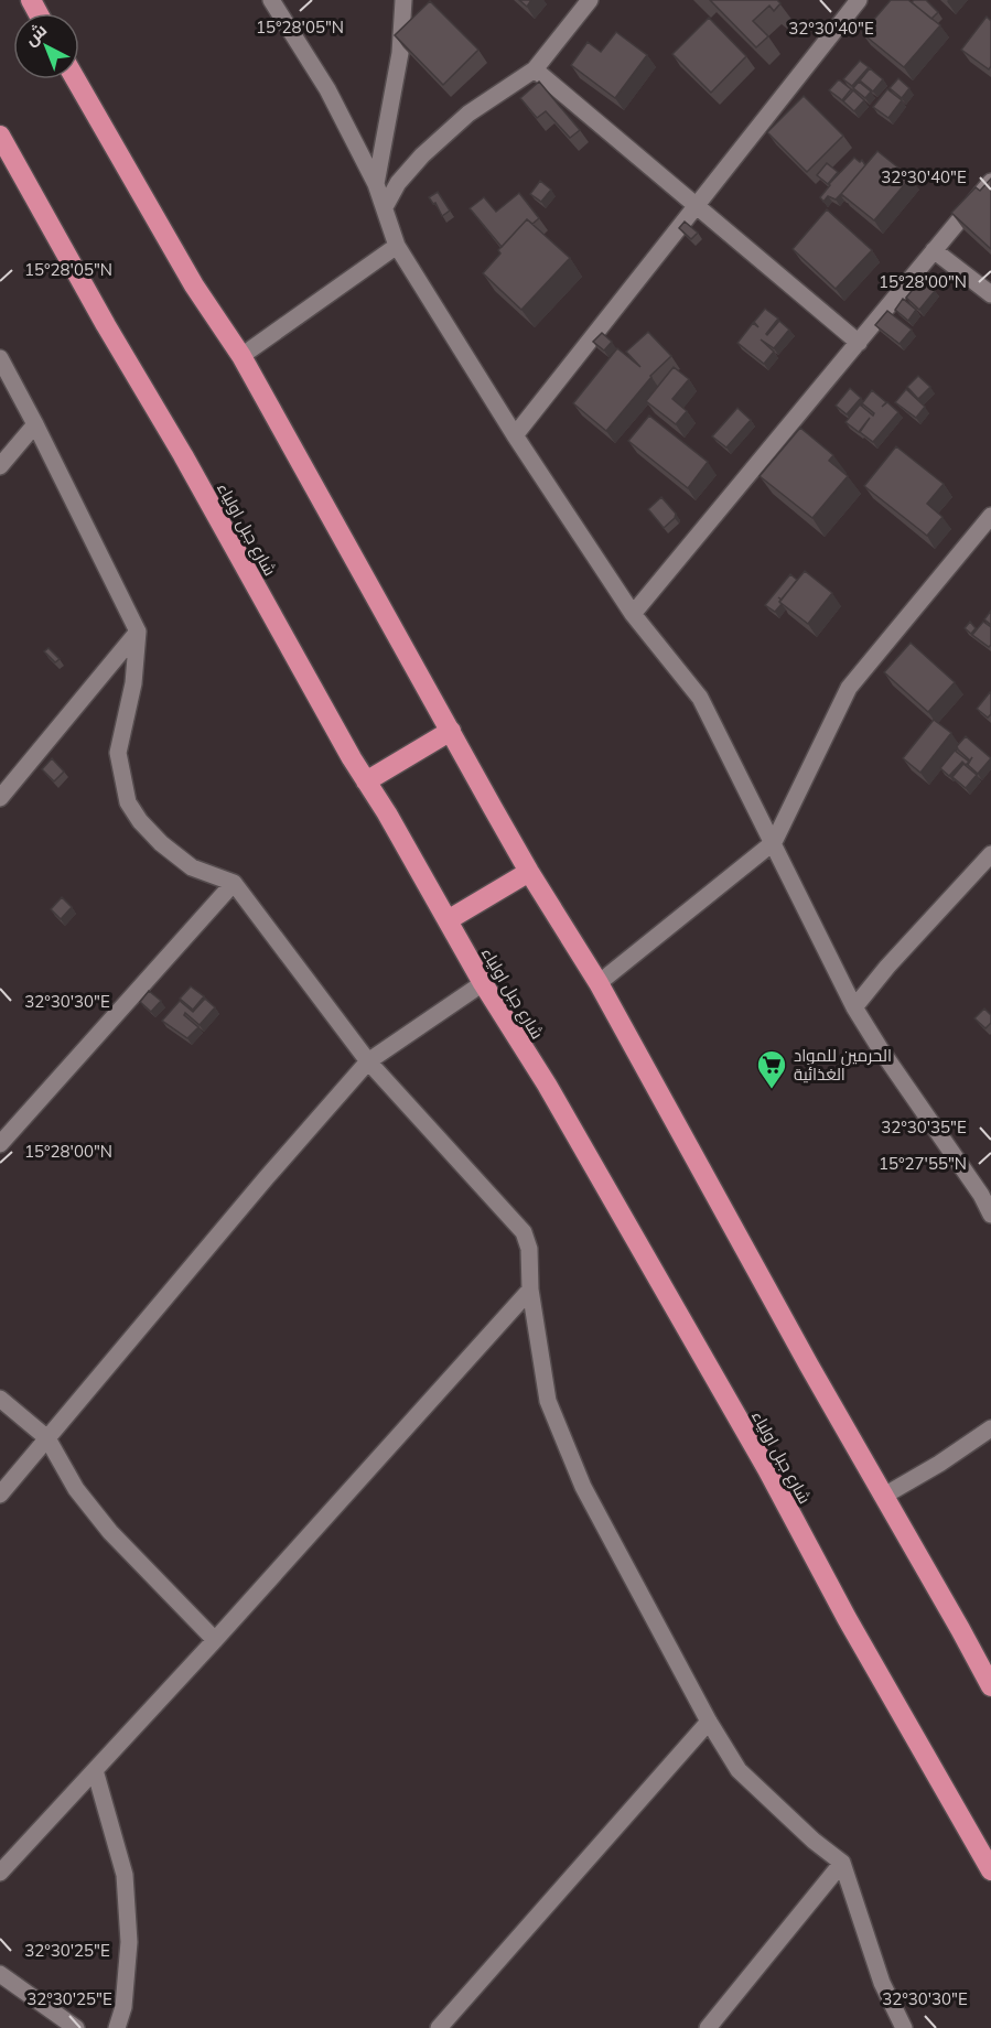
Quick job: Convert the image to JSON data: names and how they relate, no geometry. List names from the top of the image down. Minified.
{"streets":{"highway":["شارع جبل اولياء"]},"places":{"supermarket":["الحرمين للمواد الغذائية"]},"north":"top left","coordinates":["15°28'05\"N","32°30'40\"E","15°28'00\"N","32°30'30\"E","32°30'35\"E","15°27'55\"N","32°30'25\"E"]}
